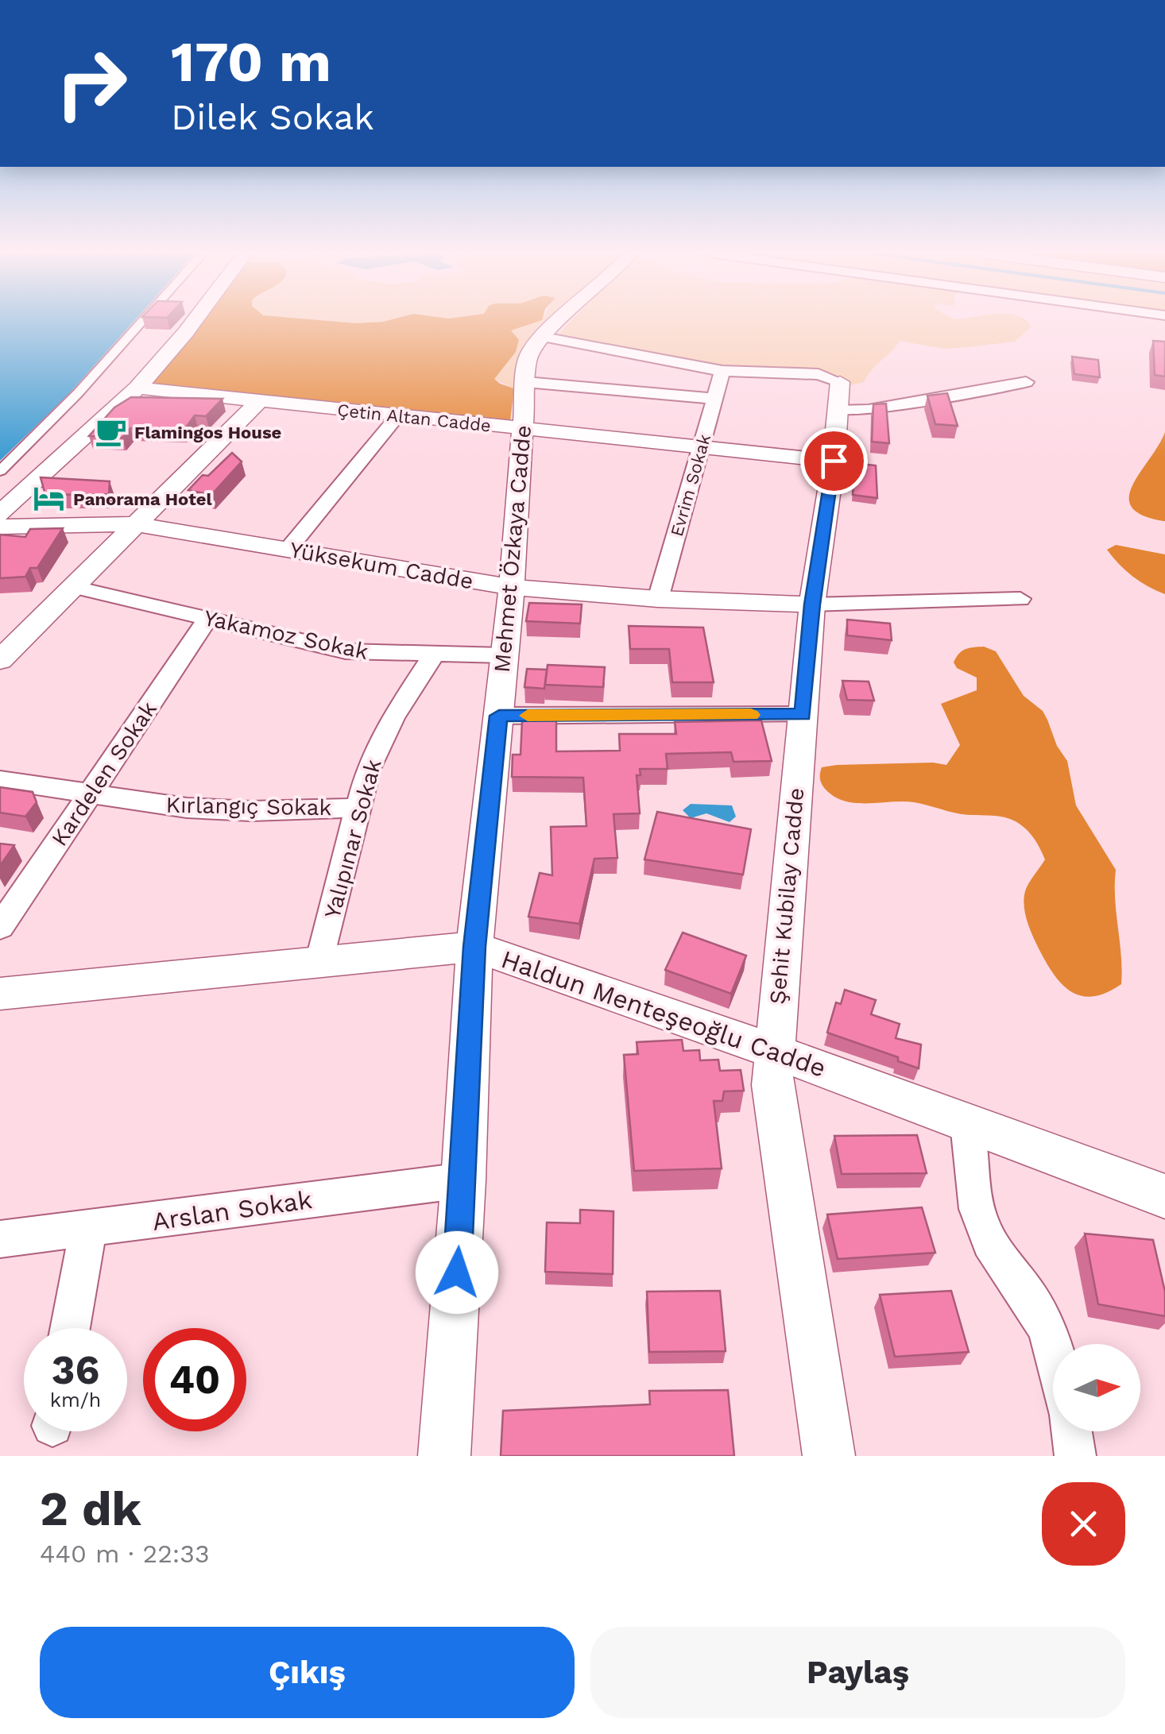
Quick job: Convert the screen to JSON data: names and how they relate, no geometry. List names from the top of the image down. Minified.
{"streets":{"street":["Çetin Altan Cadde","Evrim Sokak","Mehmet Özkaya Cadde","Yüksekum Cadde","Yakamoz Sokak","Kardelen Sokak","Kırlangıç Sokak","Yalıpınar Sokak","Şehit Kubilay Cadde","Haldun Menteşeoğlu Cadde","Arslan Sokak"]},"crossings":[["Çetin Altan Cadde","Evrim Sokak"],["Çetin Altan Cadde","Mehmet Özkaya Cadde"],["Çetin Altan Cadde","Şehit Kubilay Cadde"],["Evrim Sokak","Yüksekum Cadde"],["Mehmet Özkaya Cadde","Yüksekum Cadde"],["Mehmet Özkaya Cadde","Yakamoz Sokak"],["Mehmet Özkaya Cadde","Haldun Menteşeoğlu Cadde"],["Mehmet Özkaya Cadde","Arslan Sokak"],["Yüksekum Cadde","Şehit Kubilay Cadde"],["Yakamoz Sokak","Kardelen Sokak"],["Yakamoz Sokak","Yalıpınar Sokak"],["Kardelen Sokak","Kırlangıç Sokak"],["Kırlangıç Sokak","Yalıpınar Sokak"],["Yalıpınar Sokak","Haldun Menteşeoğlu Cadde"],["Şehit Kubilay Cadde","Haldun Menteşeoğlu Cadde"]],"places":{"cafe":["Flamingos House"],"hotel":["Panorama Hotel"]},"north":"right","page":{"turn":["170 m","Dilek Sokak"],"speed":"36 km/h","limit":"40","heading":["2 dk","440 m · 22:33"],"buttons":["Çıkış","Paylaş"]}}
